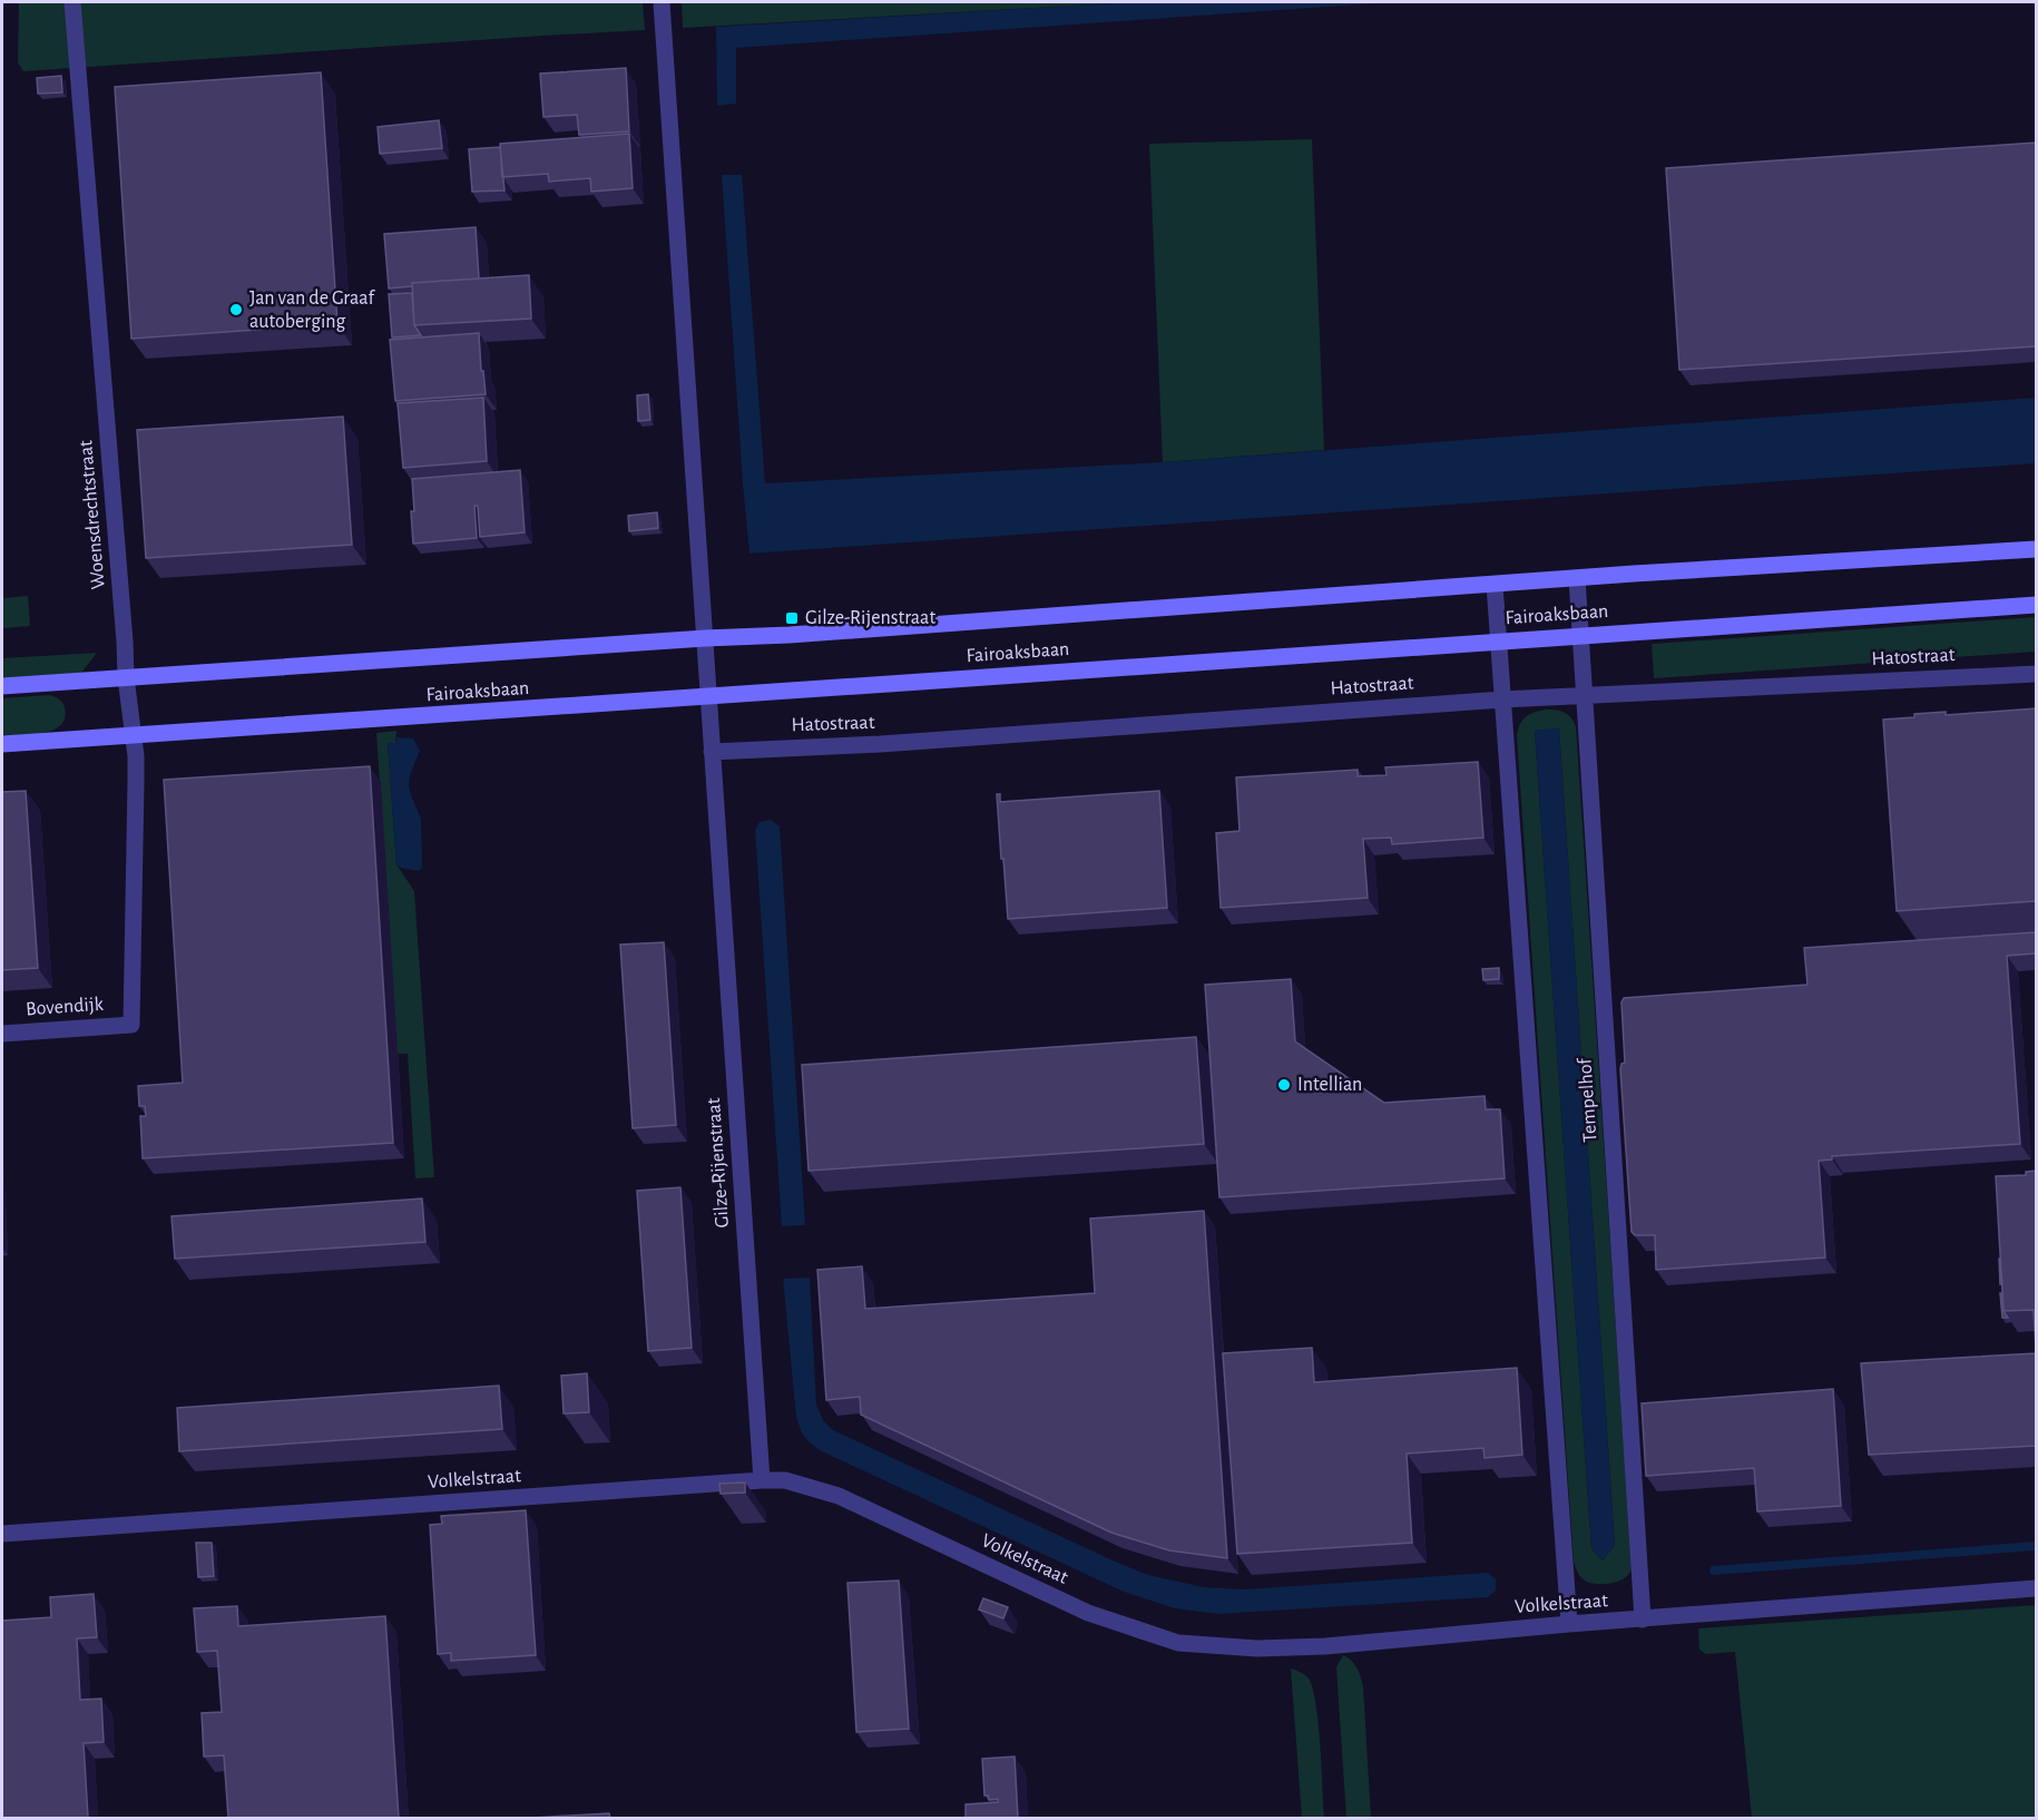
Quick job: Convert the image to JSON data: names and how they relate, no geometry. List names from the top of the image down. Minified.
{"streets":{"main road":["Fairoaksbaan"],"street":["Woensdrechtstraat","Hatostraat","Bovendijk","Tempelhof","Gilze-Rijenstraat","Volkelstraat"]},"crossings":[["Woensdrechtstraat","Fairoaksbaan"],["Woensdrechtstraat","Bovendijk"],["Fairoaksbaan","Tempelhof"],["Fairoaksbaan","Gilze-Rijenstraat"],["Hatostraat","Tempelhof"],["Hatostraat","Gilze-Rijenstraat"],["Tempelhof","Volkelstraat"],["Gilze-Rijenstraat","Volkelstraat"]],"places":{"other":["Jan van de Graaf autoberging","Intellian"],"transit":["Gilze-Rijenstraat"]}}
